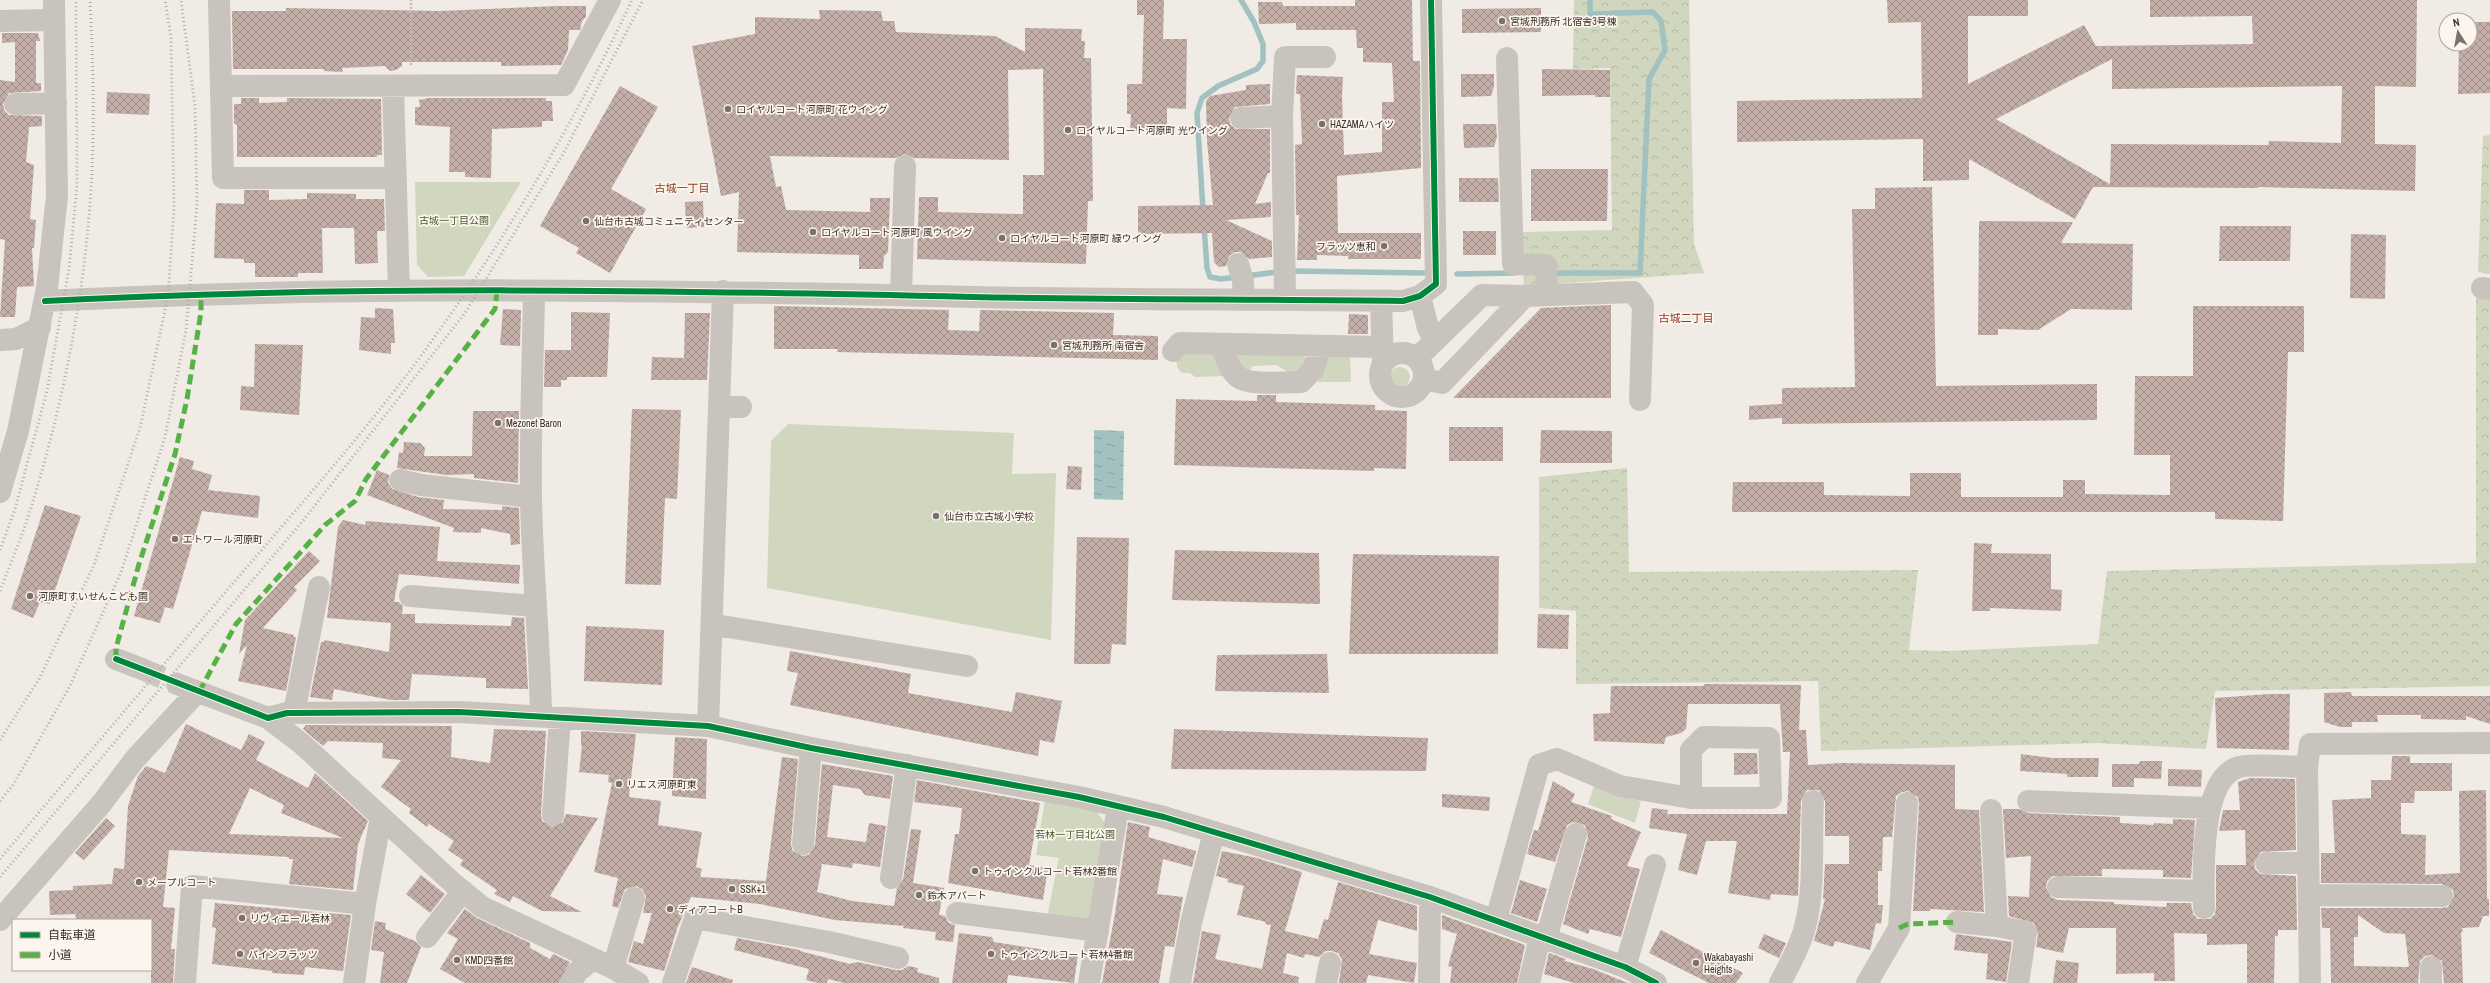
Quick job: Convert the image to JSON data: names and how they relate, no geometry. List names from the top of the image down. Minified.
{"districts":["古城一丁目","古城二丁目"],"parks":["古城一丁目公園","若林一丁目北公園"],"places":["宮城刑務所 北宿舎3号棟","ロイヤルコート河原町 花ウイング","HAZAMAハイツ","ロイヤルコート河原町 光ウイング","仙台市古城コミュニティセンター","ロイヤルコート河原町 風ウイング","ロイヤルコート河原町 緑ウイング","フラッツ恵和","宮城刑務所 南宿舎","Mezonet Baron","仙台市立古城小学校","エトワール河原町","河原町すいせんこども園","リエス河原町東","トゥインクルコート若林2番館","メープルコート","SSK+1","鈴木アパート","ディアコートB","リヴィエール若林","パインフラッツ","トゥインクルコート若林4番館","KMD四番館","Wakabayashi Heights"],"legend":["自転車道","小道"],"north":"top"}
